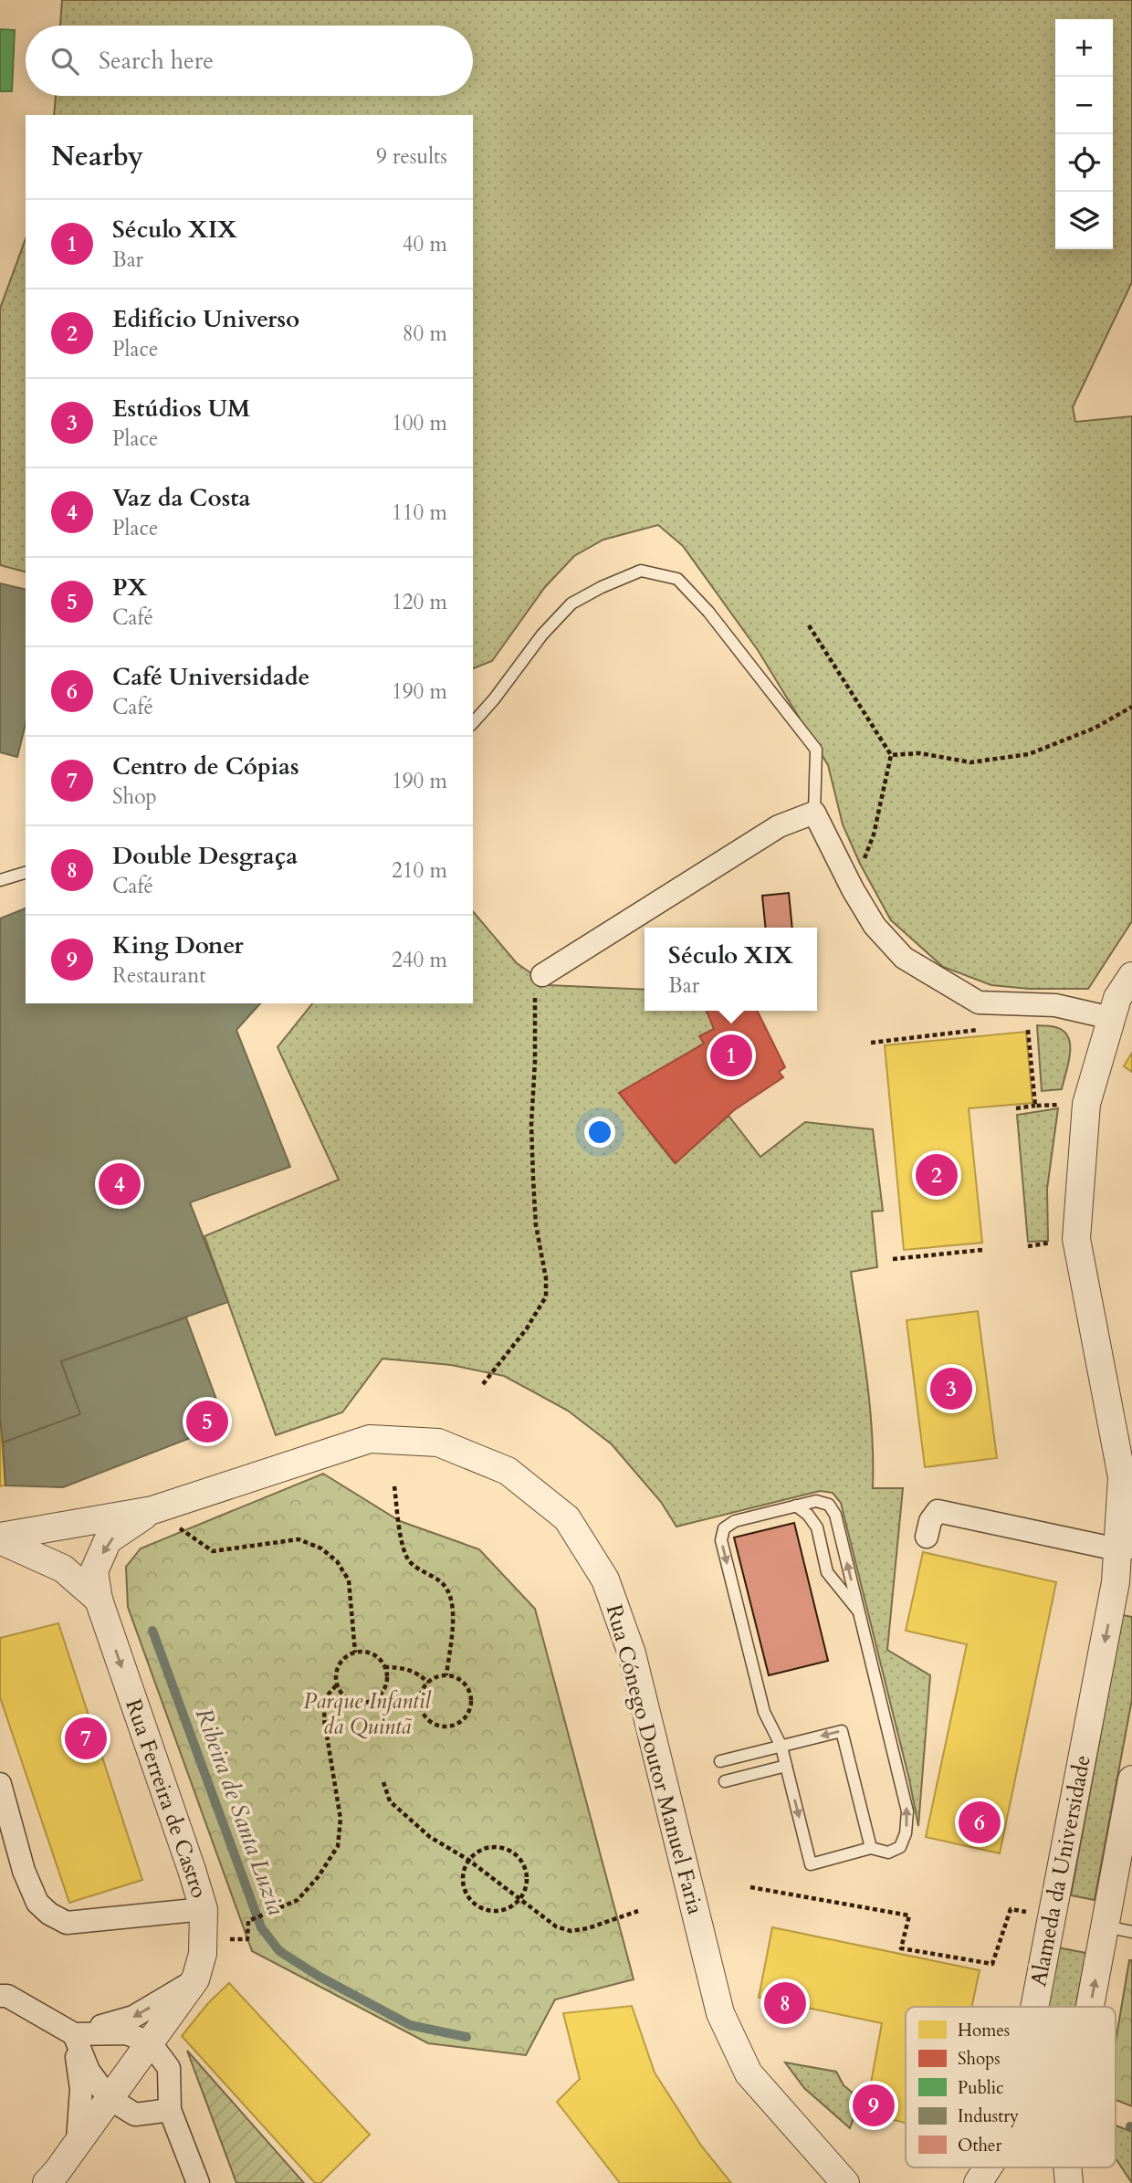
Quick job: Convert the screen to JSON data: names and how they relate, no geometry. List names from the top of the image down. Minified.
{"streets":{"street":["Rua Cónego Doutor Manuel Faria","Rua Ferreira de Castro","Alameda da Universidade"]},"crossings":[["Rua Cónego Doutor Manuel Faria","Rua Ferreira de Castro"]],"one_way":["Rua Ferreira de Castro"],"water":["Ribeira de Santa Luzia"],"parks":["Parque Infantil da Quintã"],"legend":["Homes","Shops","Public","Industry","Other"],"page":{"map_buttons":["+","−"],"search":"Search here","heading":["Nearby","9 results"],"list":[{"mark":"1","name":"Século XIX","note":"Bar","value":"40 m"},{"mark":"2","name":"Edifício Universo","note":"Place","value":"80 m"},{"mark":"3","name":"Estúdios UM","note":"Place","value":"100 m"},{"mark":"4","name":"Vaz da Costa","note":"Place","value":"110 m"},{"mark":"5","name":"PX","note":"Café","value":"120 m"},{"mark":"6","name":"Café Universidade","note":"Café","value":"190 m"},{"mark":"7","name":"Centro de Cópias","note":"Shop","value":"190 m"},{"mark":"8","name":"Double Desgraça","note":"Café","value":"210 m"},{"mark":"9","name":"King Doner","note":"Restaurant","value":"240 m"}],"popup":["Século XIX","Bar"],"pins":["1","2","4","3","5","7","6","8","9"]}}
